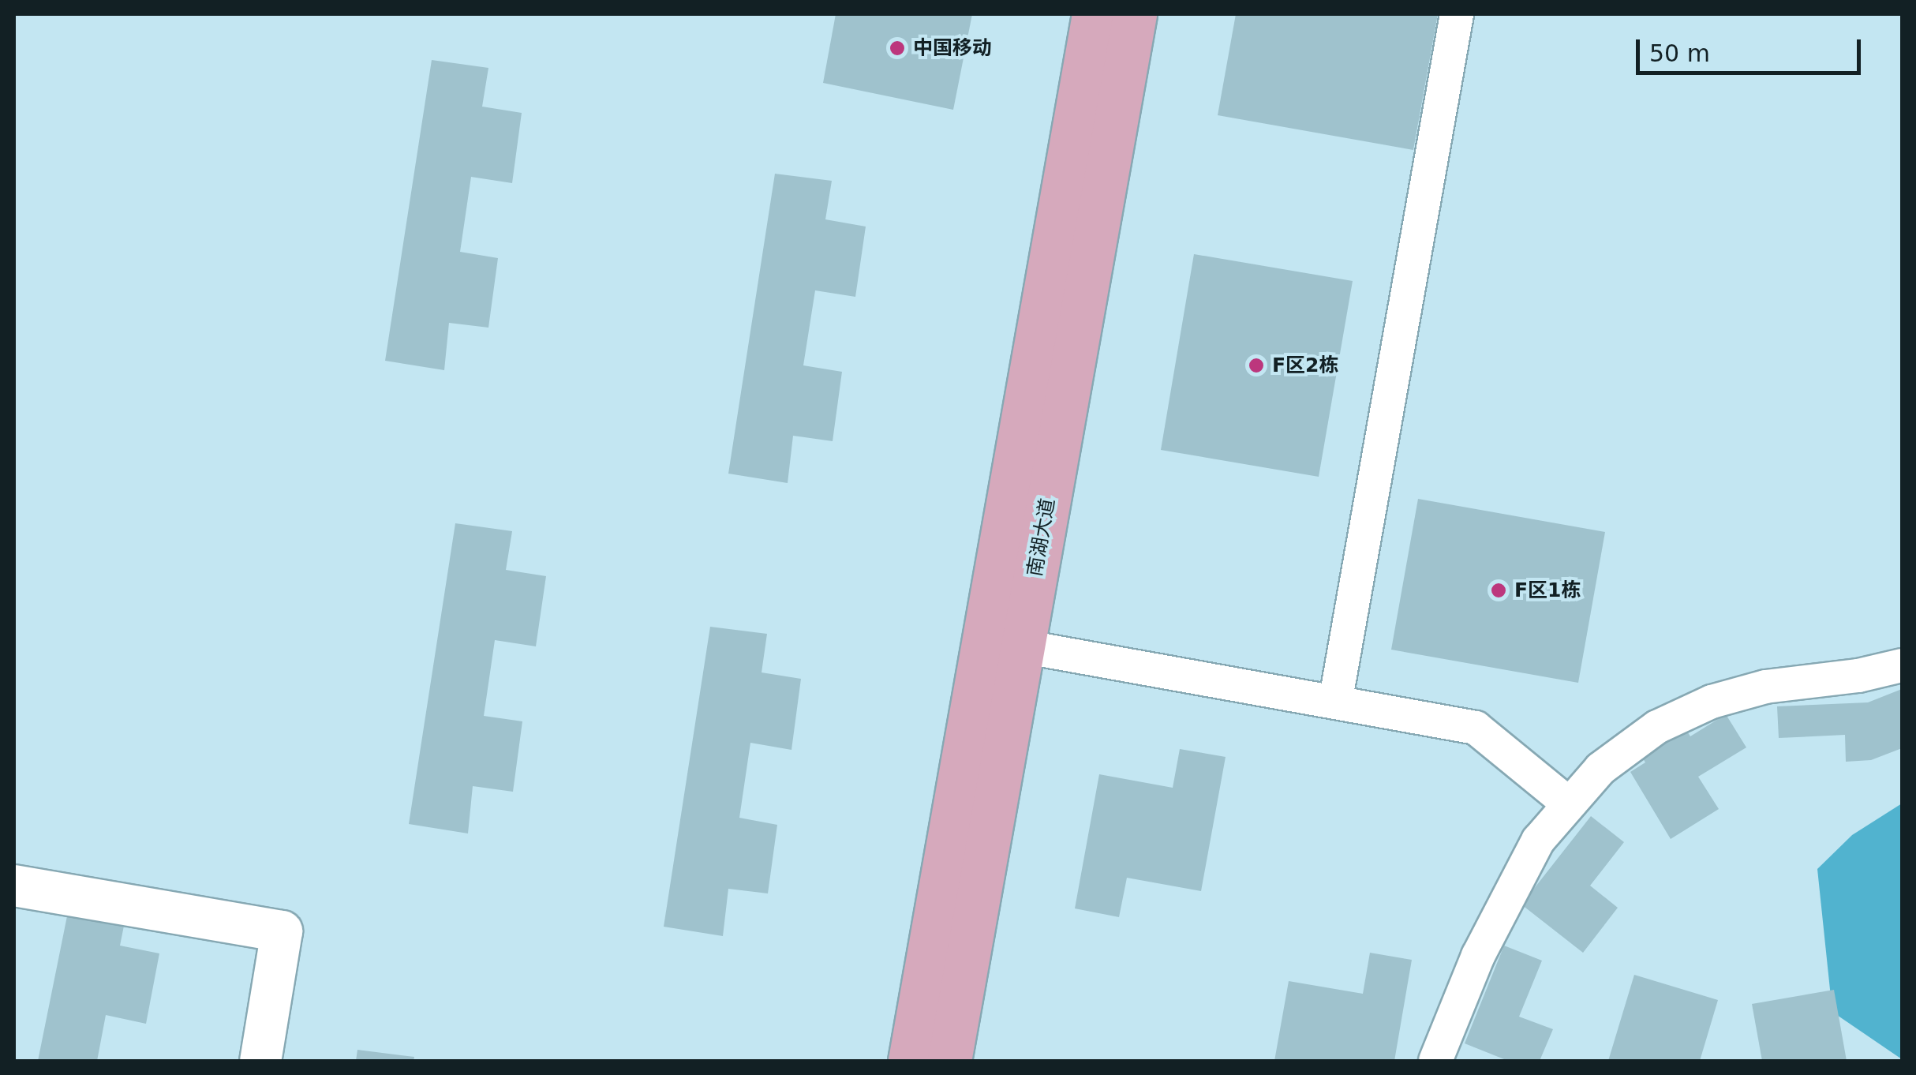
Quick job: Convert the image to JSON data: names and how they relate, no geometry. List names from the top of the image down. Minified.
{"streets":{"main road":["南湖大道"]},"places":["中国移动","F区2栋","F区1栋"],"scale_bar":"50 m"}
